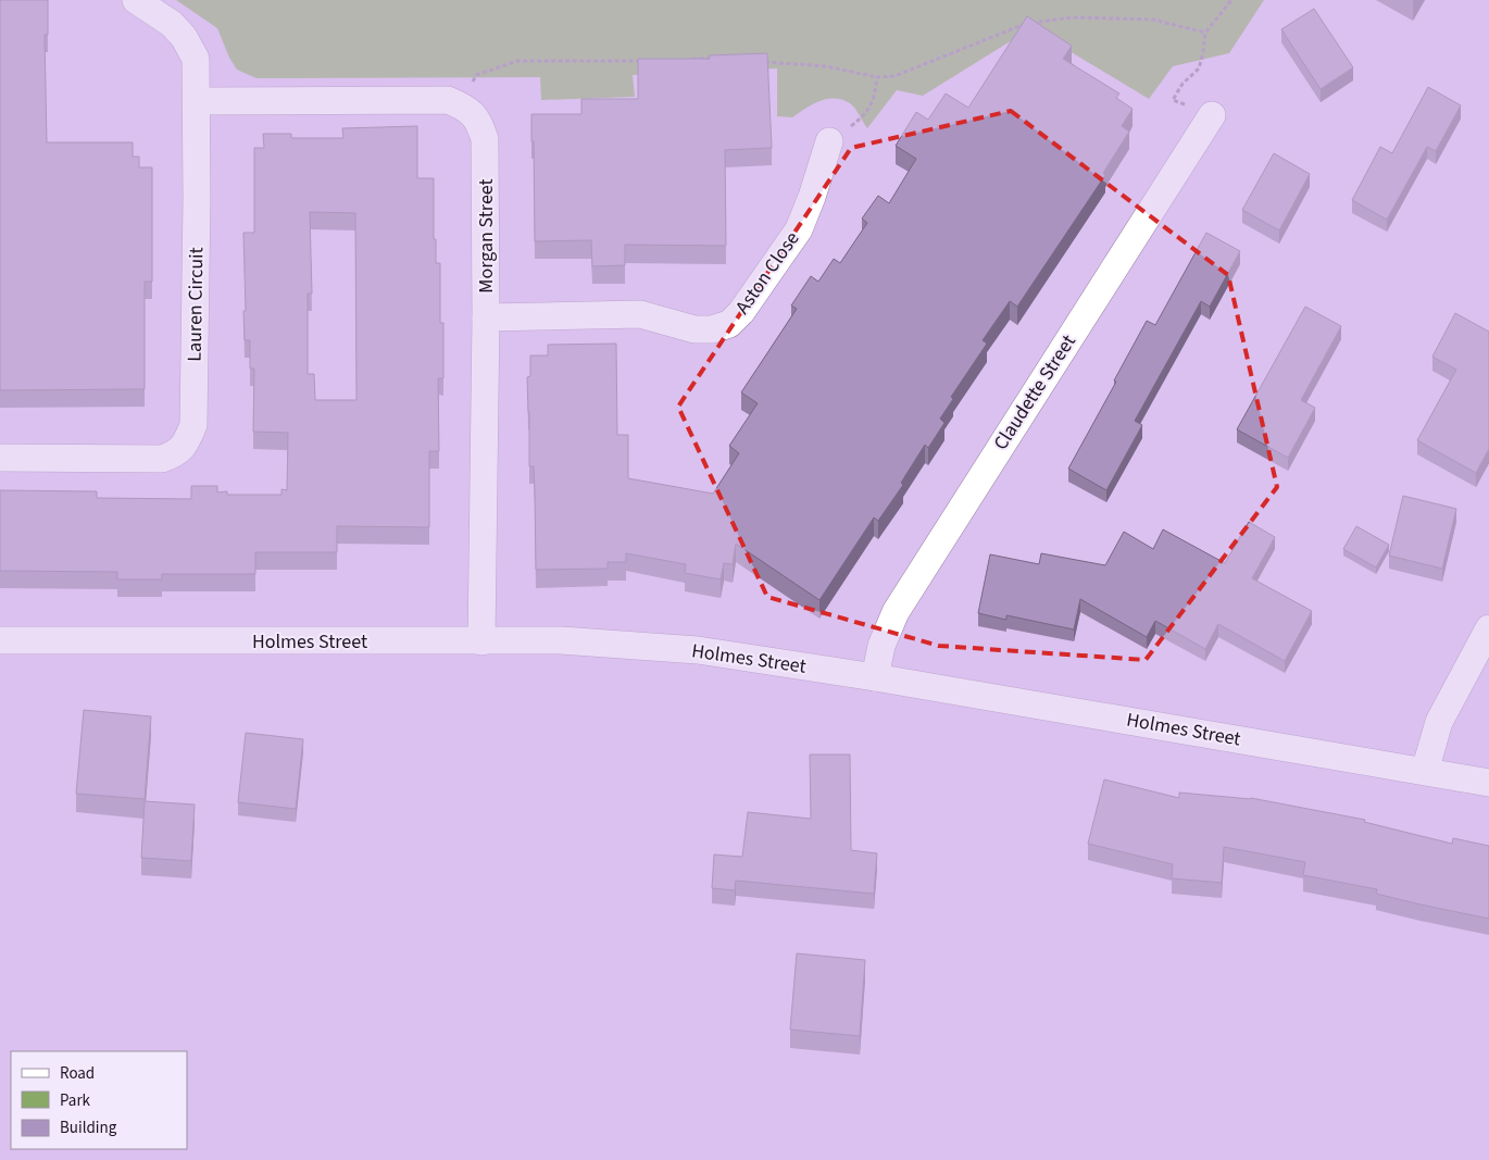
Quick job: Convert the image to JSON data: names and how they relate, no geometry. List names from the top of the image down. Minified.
{"streets":{"street":["Morgan Street","Aston Close","Lauren Circuit","Claudette Street","Holmes Street"]},"crossings":[["Morgan Street","Aston Close"],["Morgan Street","Holmes Street"],["Claudette Street","Holmes Street"]],"legend":["Road","Park","Building"]}
